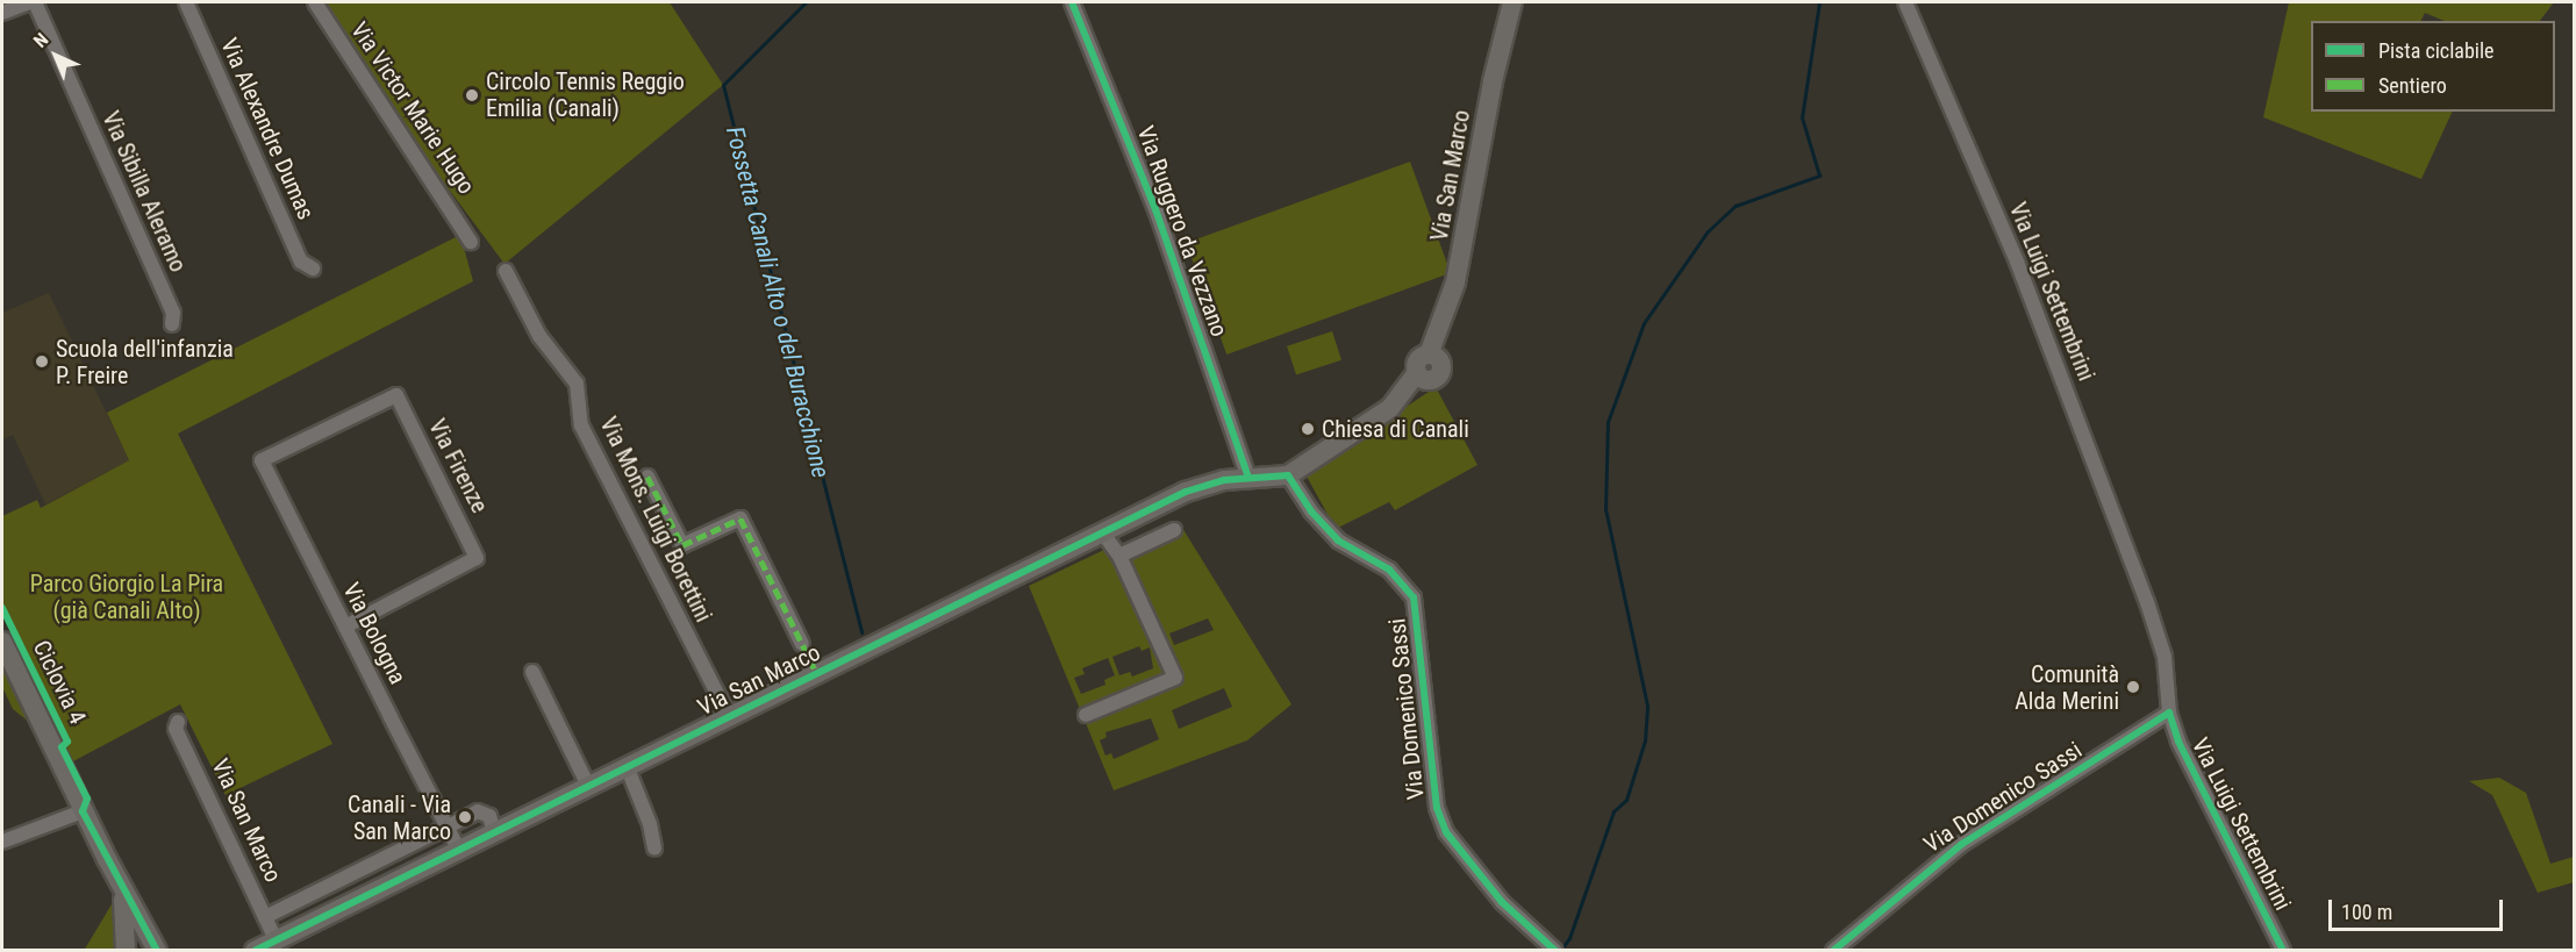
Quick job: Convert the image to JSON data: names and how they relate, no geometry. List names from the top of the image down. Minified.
{"streets":{"street":["Via Victor Marie Hugo","Via Alexandre Dumas","Via San Marco","Via Sibilla Aleramo","Via Ruggero da Vezzano","Via Luigi Settembrini","Via Firenze","Via Mons. Luigi Borettini","Via Bologna","Via Domenico Sassi"],"cycle path":["Ciclovia 4"]},"crossings":[["Via San Marco","Via Ruggero da Vezzano"],["Via San Marco","Via Mons. Luigi Borettini"],["Via San Marco","Via Bologna"],["Via San Marco","Via Domenico Sassi"],["Via Luigi Settembrini","Via Domenico Sassi"],["Via Firenze","Via Bologna"]],"water":["Fossetta Canali Alto o del Buracchione"],"parks":["Parco Giorgio La Pira (già Canali Alto)"],"places":["Circolo Tennis Reggio Emilia (Canali)","Scuola dell'infanzia P. Freire","Chiesa di Canali","Comunità Alda Merini","Canali - Via San Marco"],"legend":["Pista ciclabile","Sentiero"],"scale_bar":"100 m","north":"top left"}
